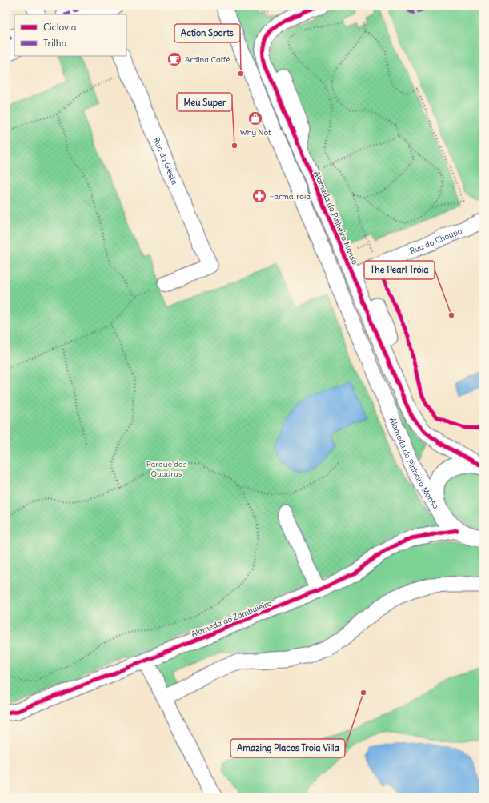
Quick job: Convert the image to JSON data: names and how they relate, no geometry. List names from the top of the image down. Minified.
{"streets":{"street":["Rua da Giesta","Alameda do Pinheiro Manso","Rua do Choupo","Alameda do Zambujeiro"]},"crossings":[["Alameda do Pinheiro Manso","Rua do Choupo"]],"parks":["Parque das Quadras"],"places":{"cafe":["Ardina Caffé"],"other":["Action Sports","Meu Super","The Pearl Tróia","Amazing Places Troia Villa"],"shop":["Why Not"],"pharmacy":["FarmaTroia"]},"legend":["Ciclovia","Trilha"]}
